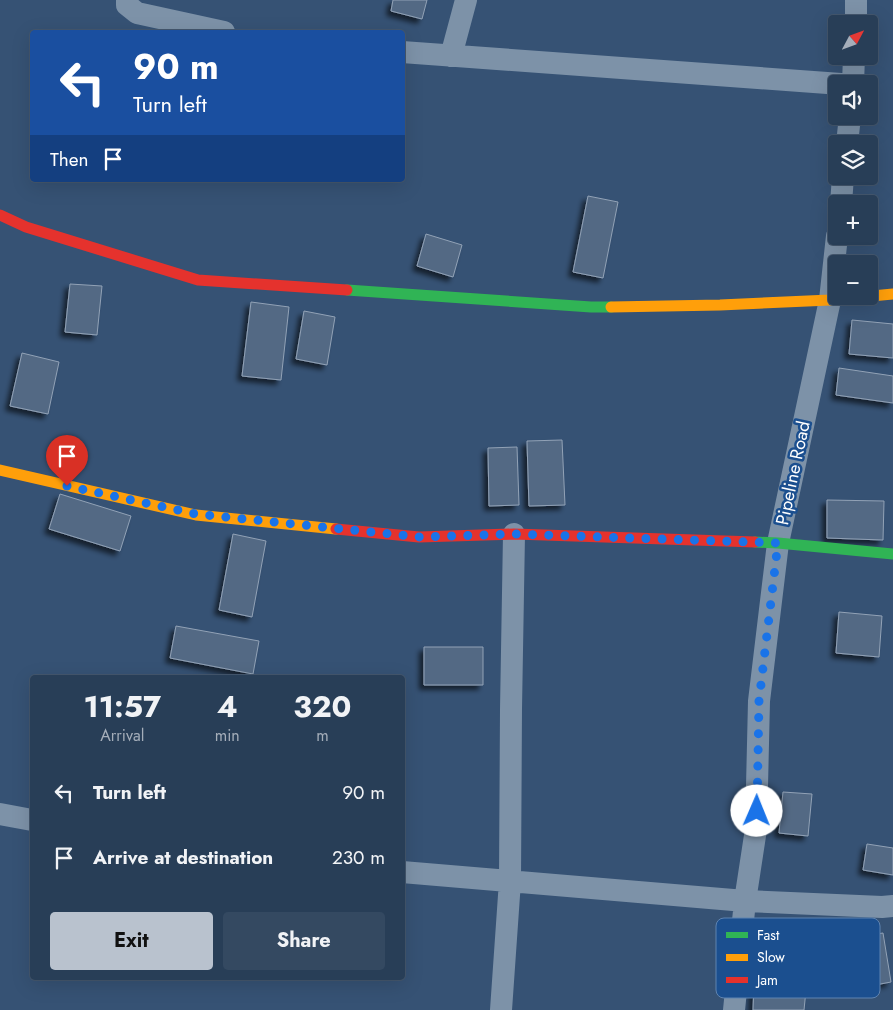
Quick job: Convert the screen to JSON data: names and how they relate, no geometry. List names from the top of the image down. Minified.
{"streets":{"street":["Pipeline Road"]},"legend":["Fast","Slow","Jam"],"north":"top right","page":{"map_buttons":["+","−"],"turn":["90 m","Turn left"],"then":"Then","eta":["11:57","Arrival","4","min","320","m"],"list":[{"name":"Turn left","value":"90 m"},{"name":"Arrive at destination","value":"230 m"}],"buttons":["Exit","Share"]}}
